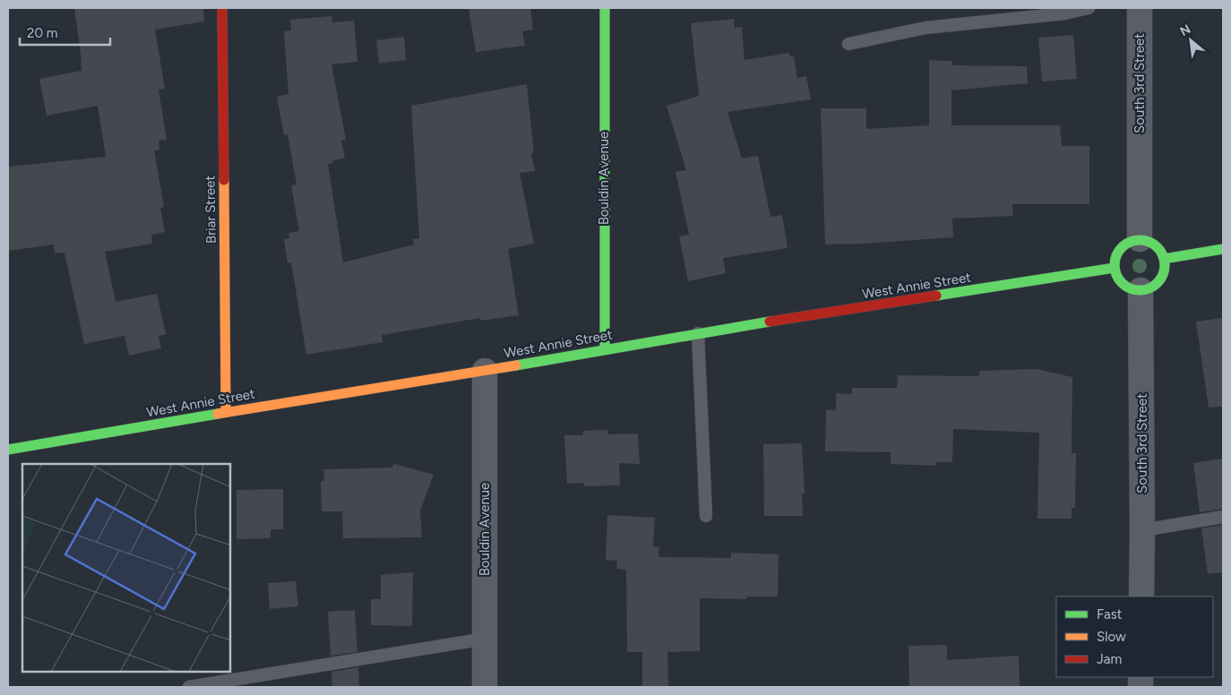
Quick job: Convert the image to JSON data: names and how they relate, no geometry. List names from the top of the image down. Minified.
{"streets":{"street":["South 3rd Street","Bouldin Avenue","Briar Street","West Annie Street"]},"crossings":[["South 3rd Street","West Annie Street"],["Bouldin Avenue","West Annie Street"],["Briar Street","West Annie Street"]],"legend":["Fast","Slow","Jam"],"scale_bar":"20 m","north":"top left"}
